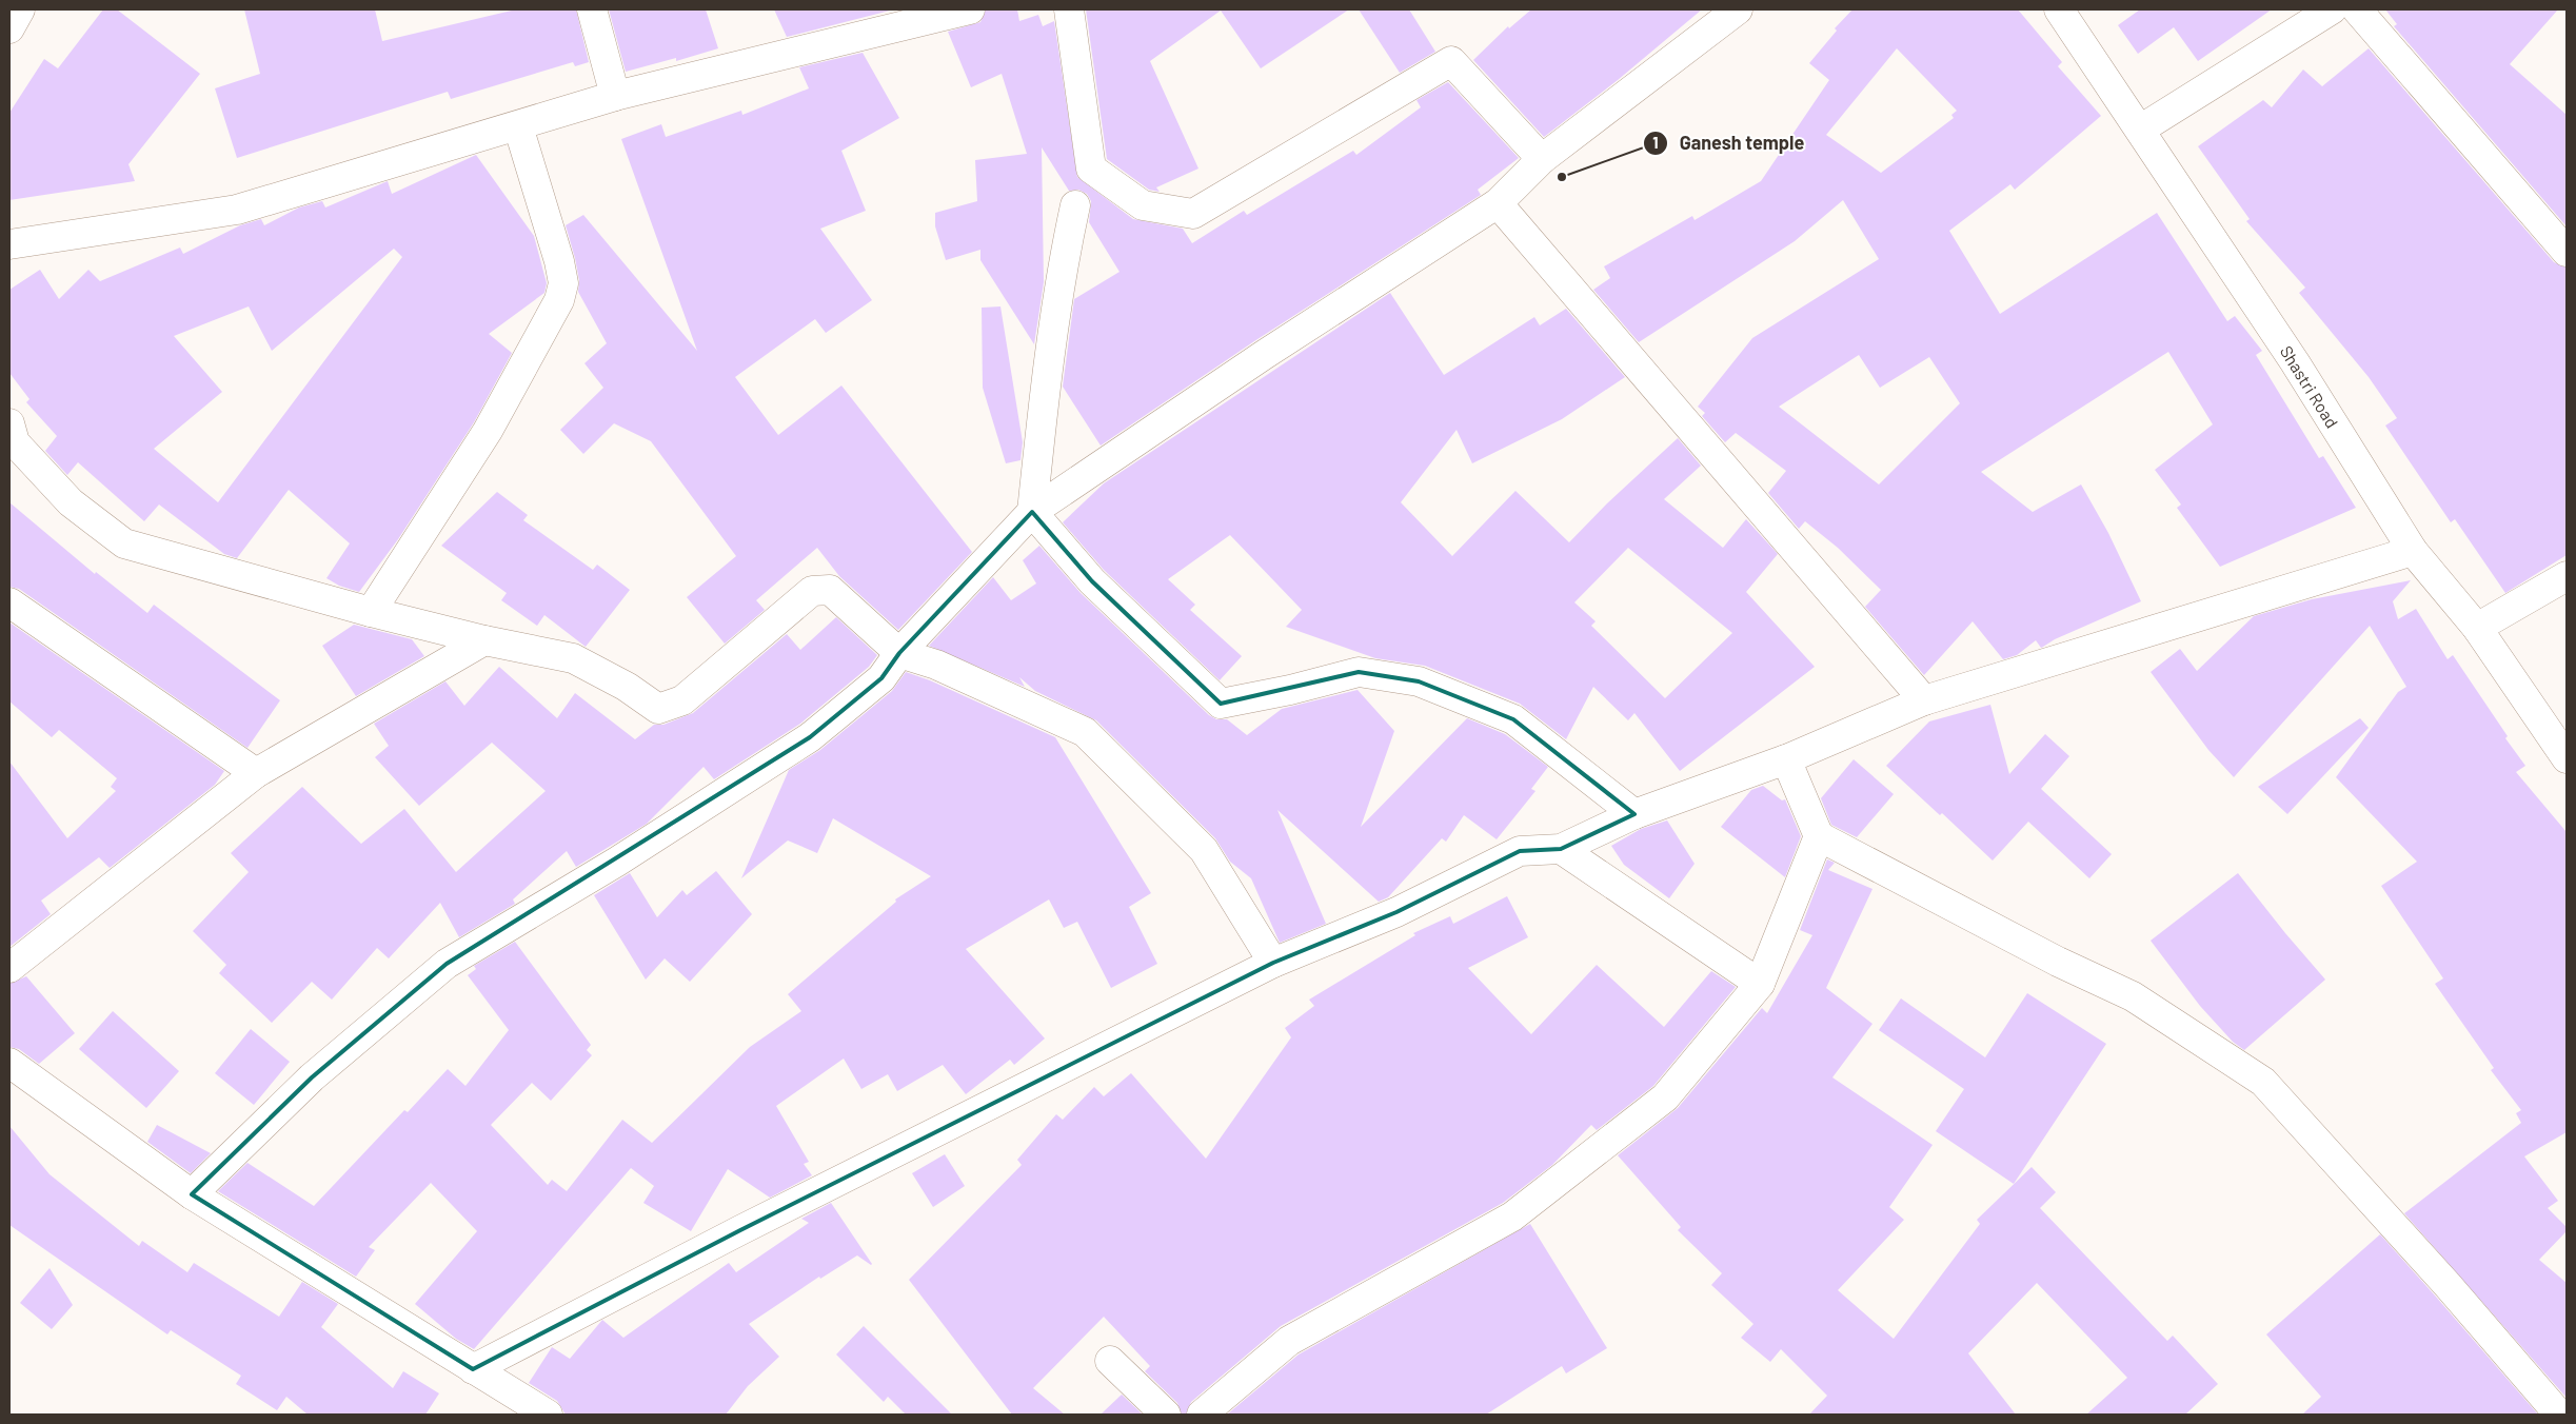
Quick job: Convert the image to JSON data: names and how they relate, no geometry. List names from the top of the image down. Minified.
{"streets":{"street":["Shastri Road"]},"places":["Ganesh temple"]}
